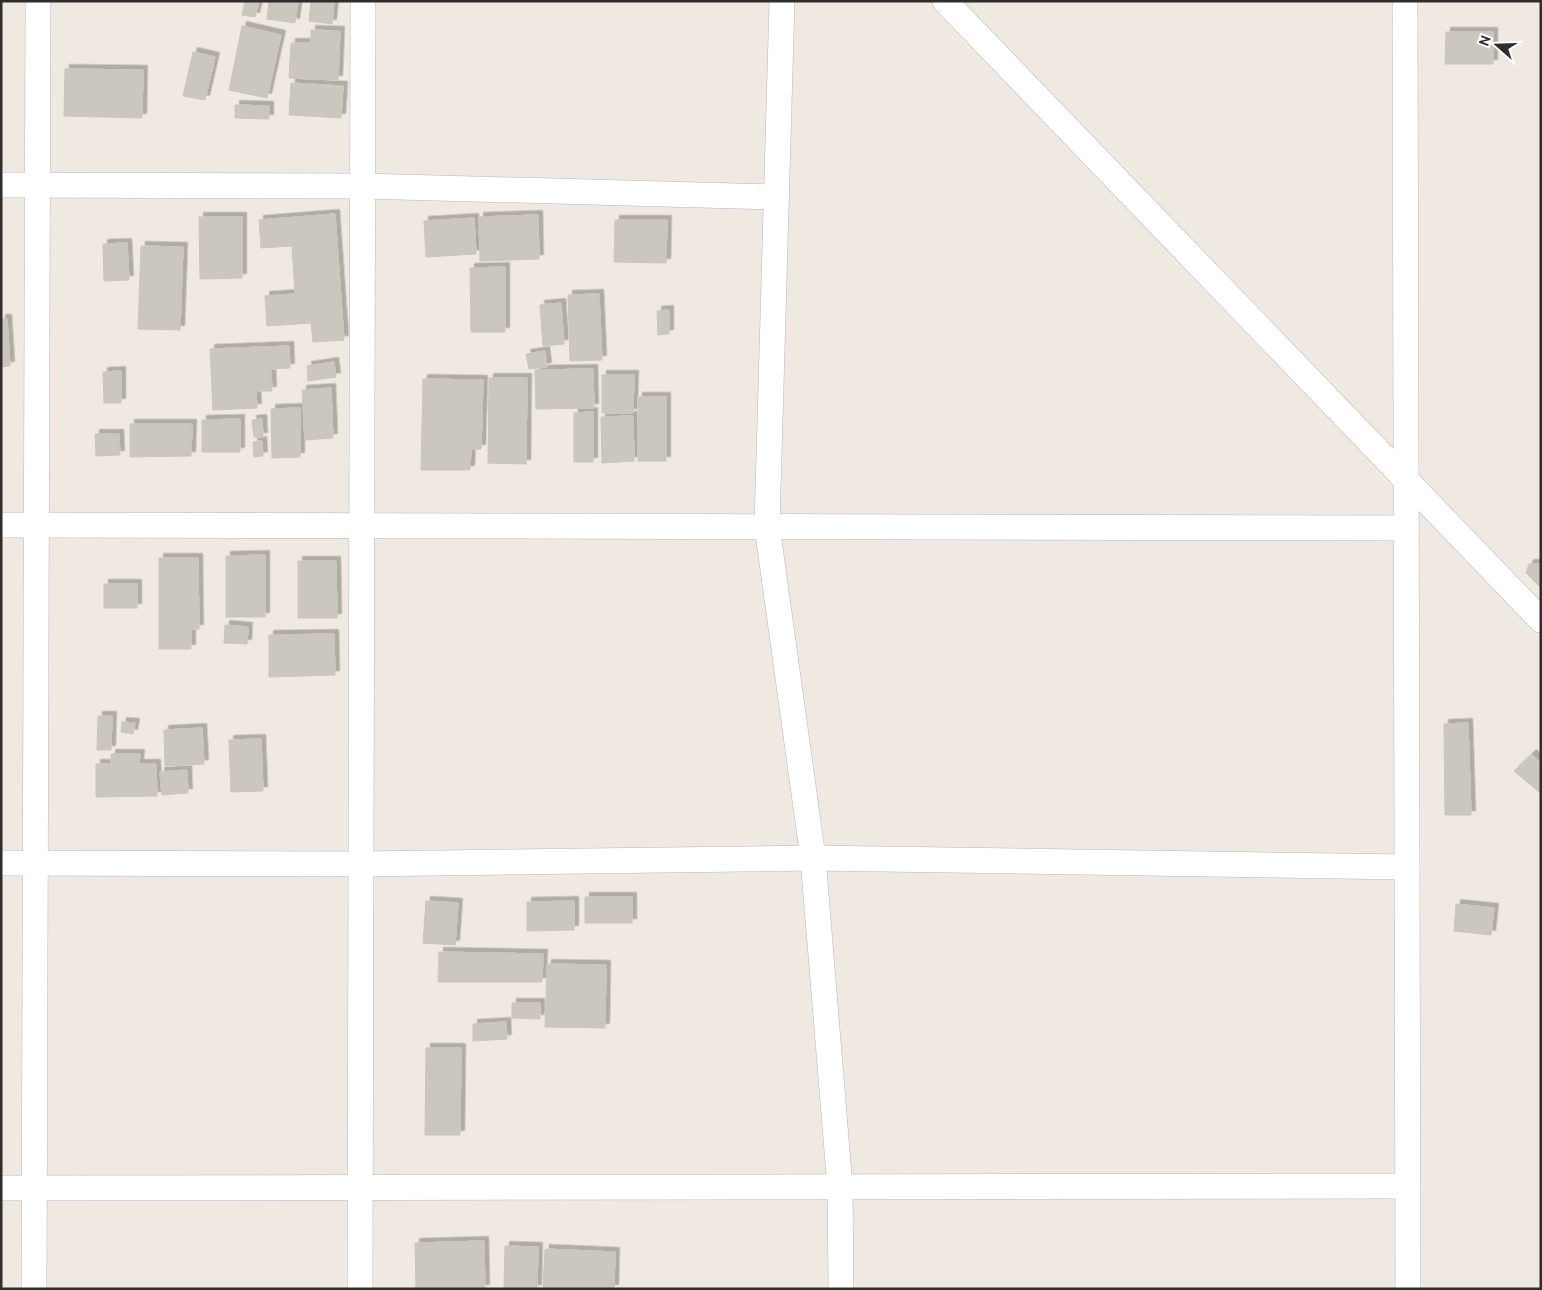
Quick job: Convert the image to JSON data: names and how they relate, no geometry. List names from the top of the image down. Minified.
{"north":"left"}
